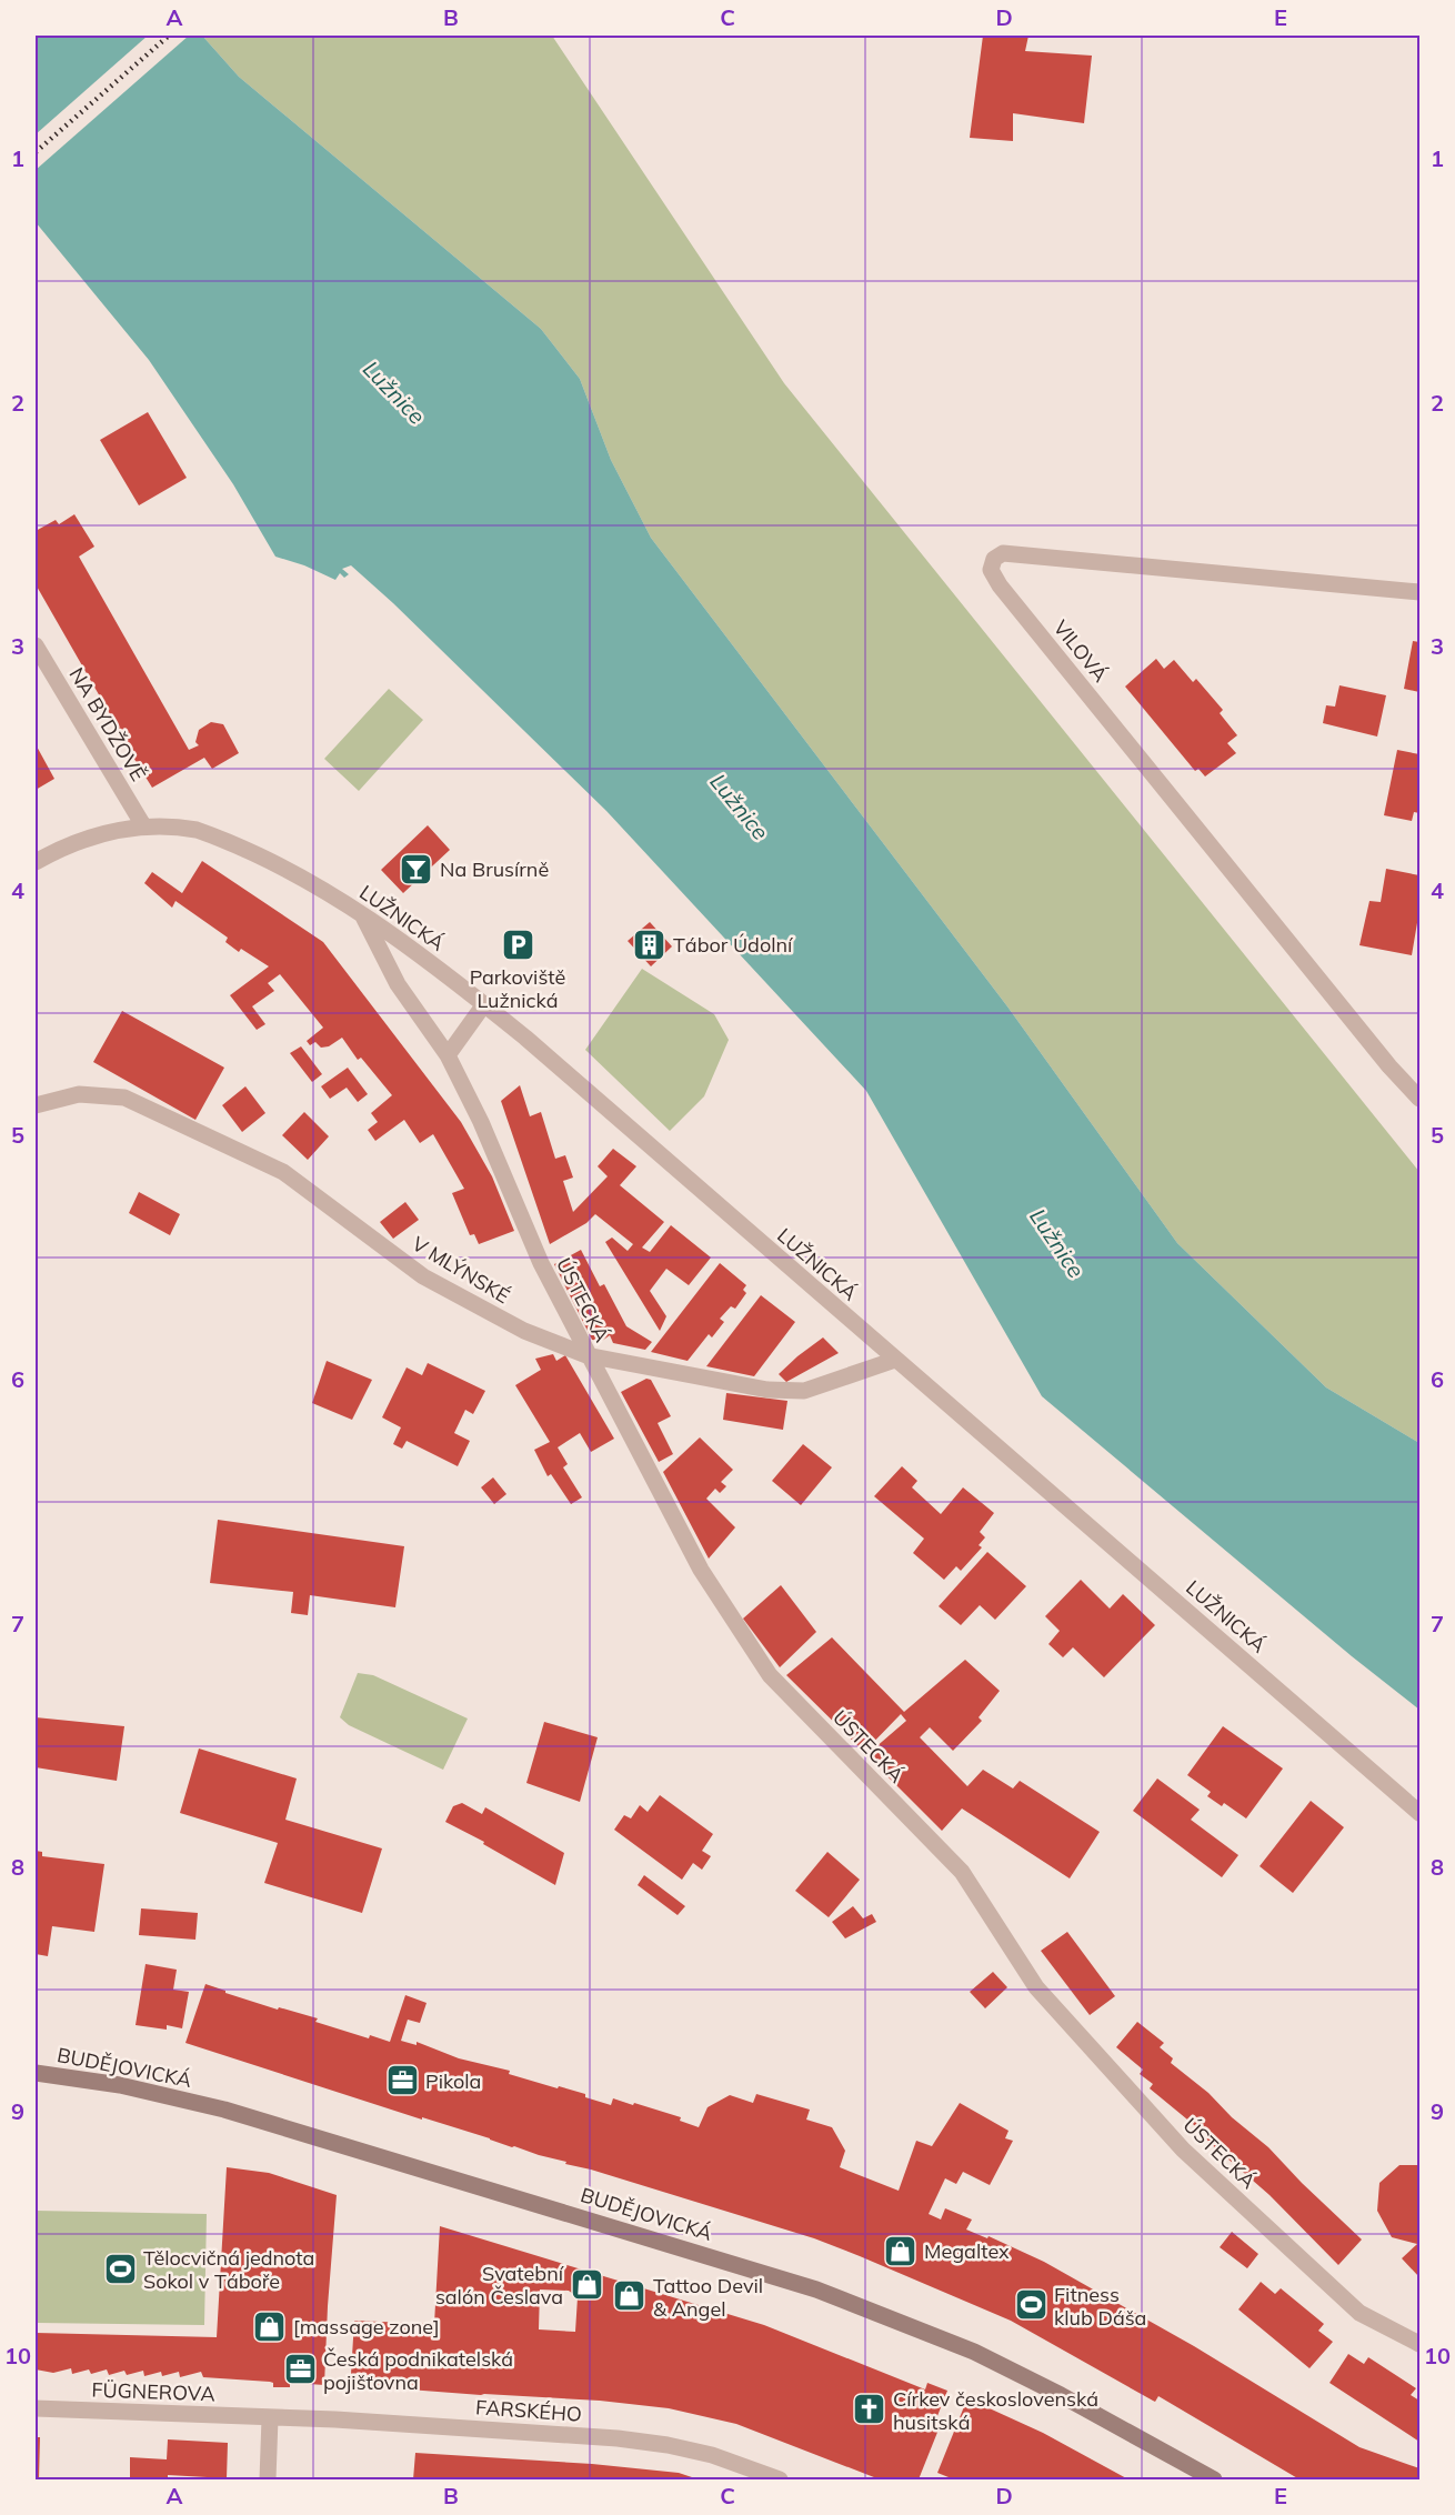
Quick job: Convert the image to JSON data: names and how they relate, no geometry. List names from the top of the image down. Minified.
{"streets":{"main road":["BUDĚJOVICKÁ"],"street":["VILOVÁ","NA BYDŽOVĚ","LUŽNICKÁ","V MLÝNSKÉ","ÚSTECKÁ","FÜGNEROVA","FARSKÉHO"]},"crossings":[["NA BYDŽOVĚ","LUŽNICKÁ"],["LUŽNICKÁ","V MLÝNSKÉ"],["LUŽNICKÁ","ÚSTECKÁ"],["V MLÝNSKÉ","ÚSTECKÁ"],["FÜGNEROVA","FARSKÉHO"]],"water":["Lužnice"],"places":{"bar":["Na Brusírně"],"parking":["Parkoviště Lužnická"],"building":["Tábor Údolní"],"office":["Pikola","Česká podnikatelská pojišťovna"],"shop":["Megaltex","Svatební salón Česlava","Tattoo Devil & Angel","[massage zone]"],"sports":["Tělocvičná jednota Sokol v Táboře","Fitness klub Dáša"],"church":["Církev československá husitská"]},"grid":{"columns":["A","B","C","D","E"],"rows":["1","2","3","4","5","6","7","8","9","10"]}}
